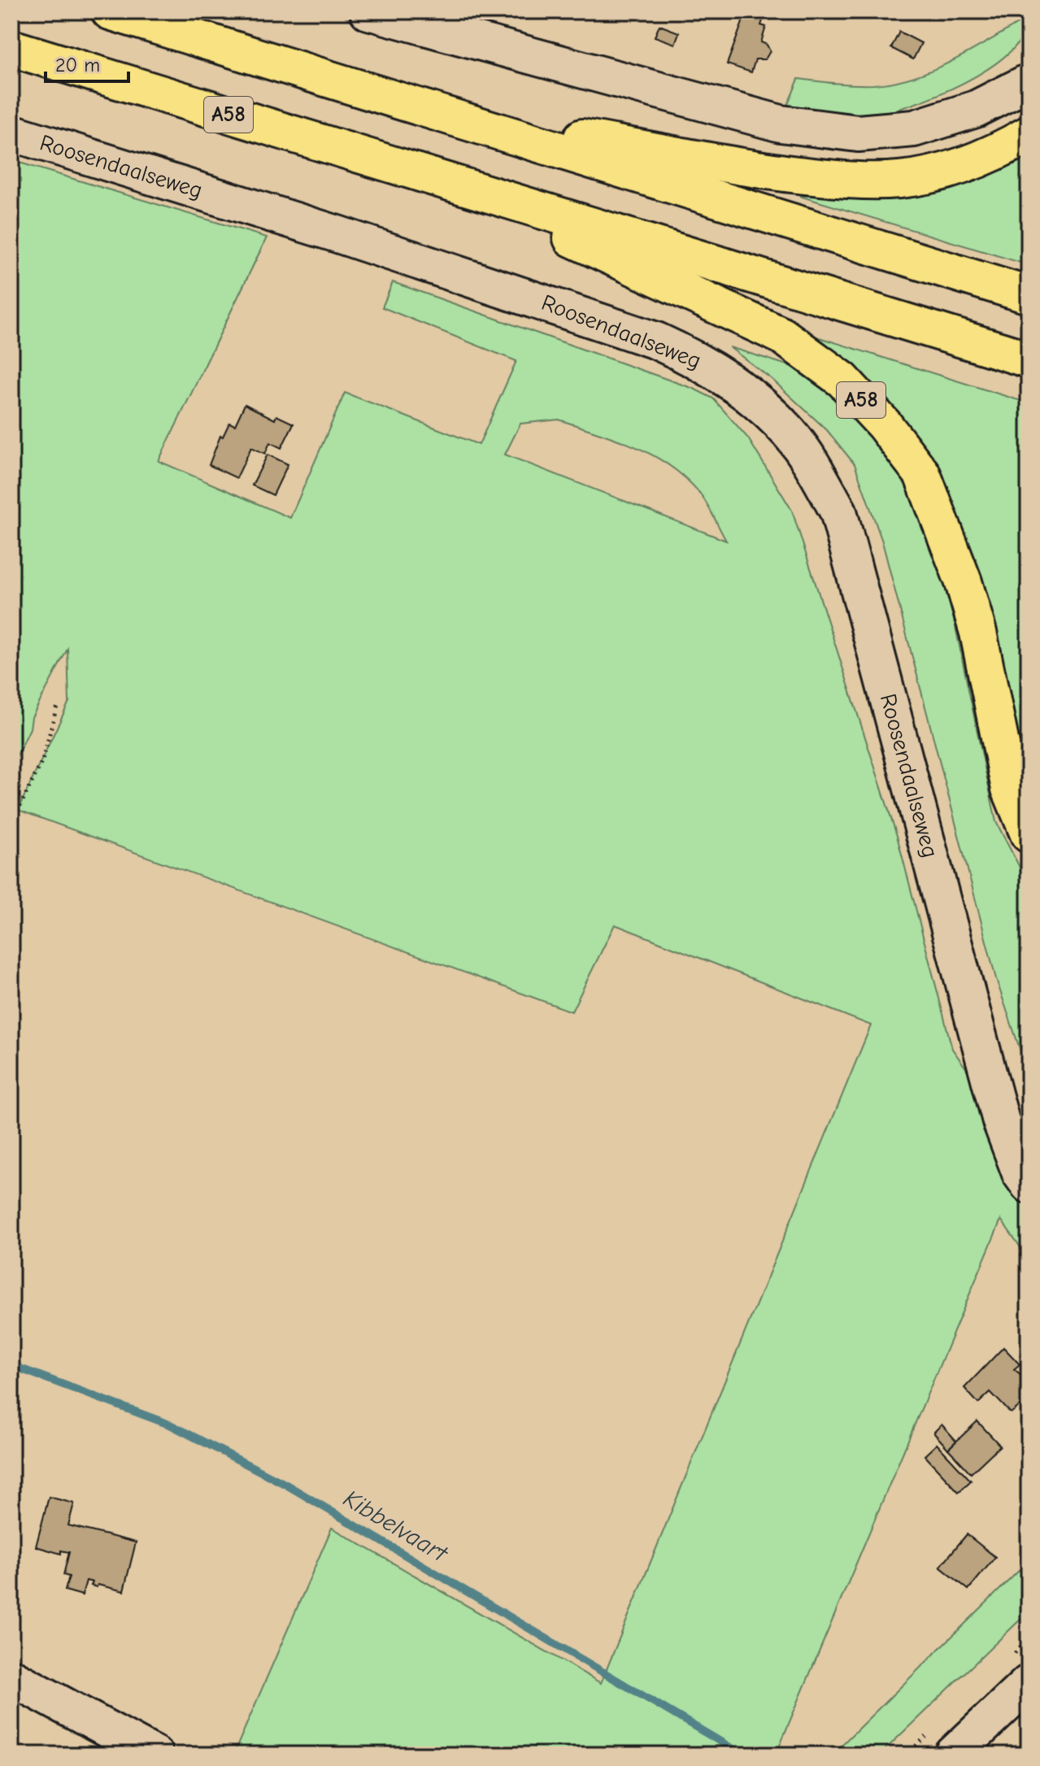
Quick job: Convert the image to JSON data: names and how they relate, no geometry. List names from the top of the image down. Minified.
{"streets":{"highway":["A58"],"street":["Roosendaalseweg"]},"water":["Kibbelvaart"],"scale_bar":"20 m"}
